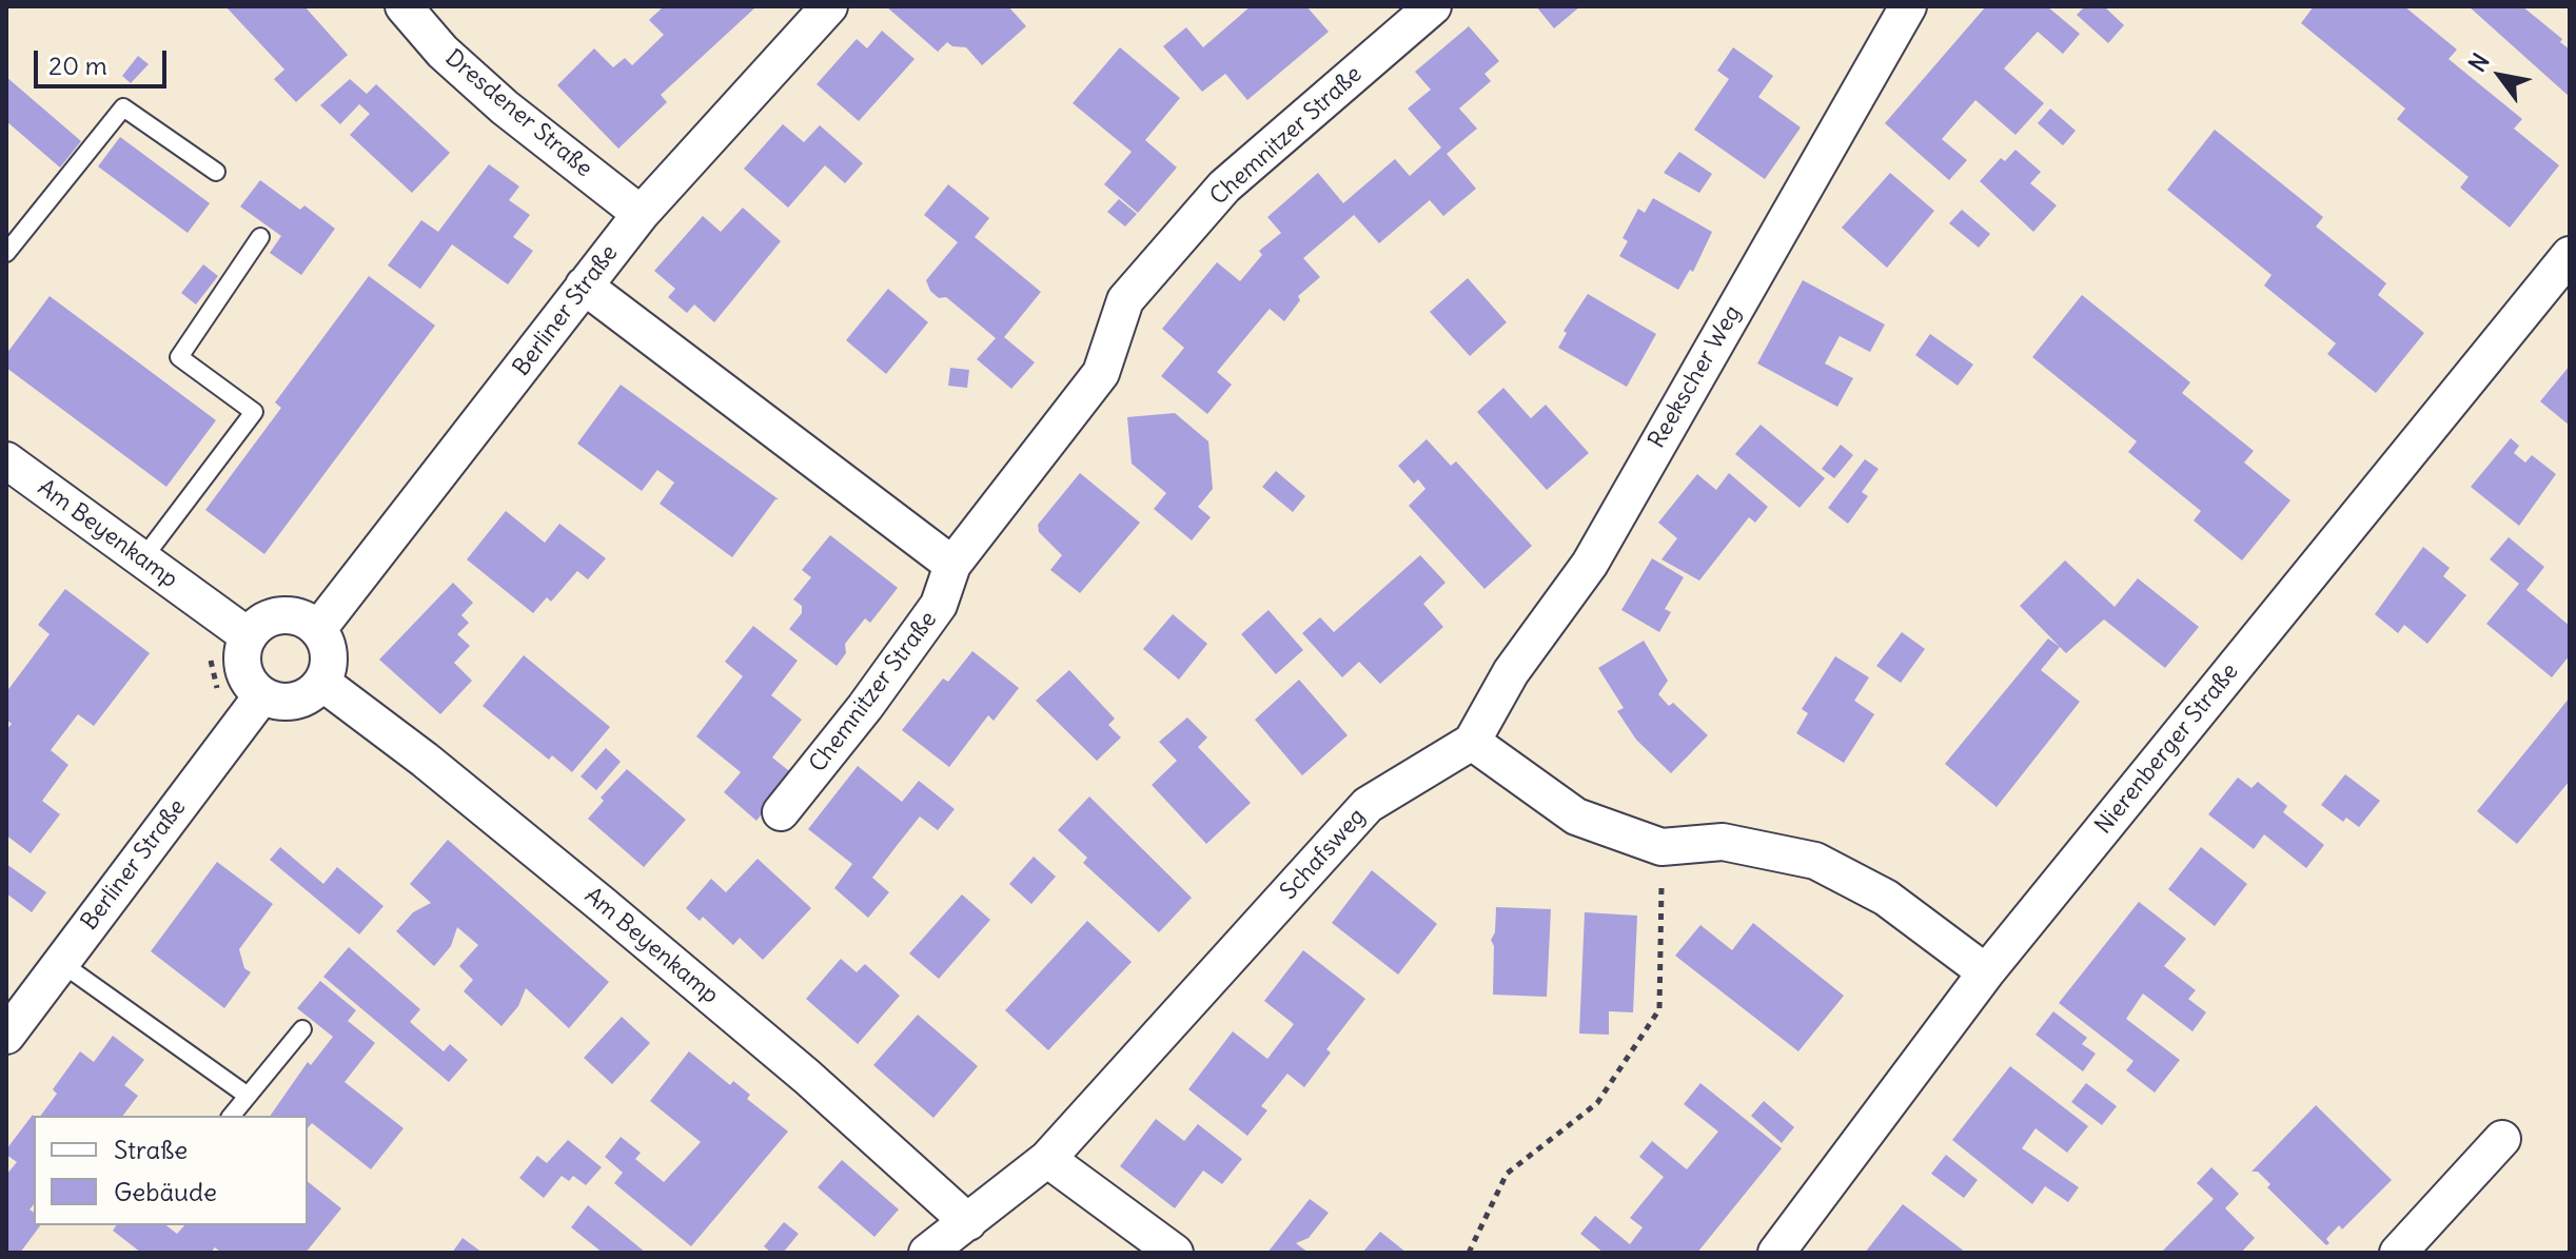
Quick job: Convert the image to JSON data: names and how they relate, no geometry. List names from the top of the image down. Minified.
{"streets":{"street":["Dresdener Straße","Chemnitzer Straße","Berliner Straße","Reekscher Weg","Am Beyenkamp","Nierenberger Straße","Schafsweg"]},"crossings":[["Dresdener Straße","Berliner Straße"],["Berliner Straße","Am Beyenkamp"],["Reekscher Weg","Schafsweg"],["Am Beyenkamp","Schafsweg"]],"legend":["Straße","Gebäude"],"scale_bar":"20 m","north":"top left"}
